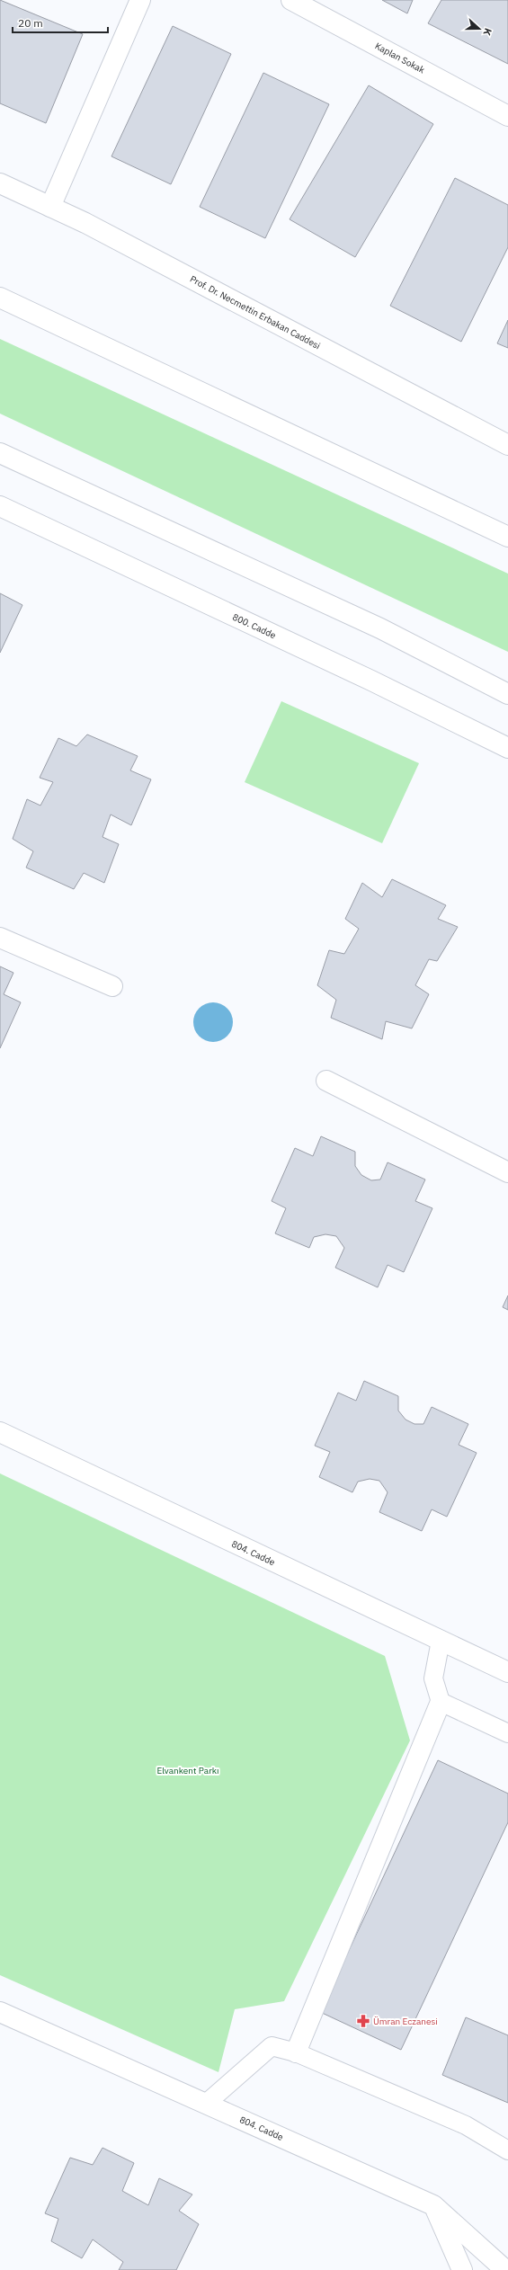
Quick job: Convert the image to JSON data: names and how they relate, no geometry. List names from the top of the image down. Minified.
{"streets":{"street":["Kaplan Sokak","Prof. Dr. Necmettin Erbakan Caddesi","800. Cadde","804. Cadde"]},"parks":["Elvankent Parkı"],"places":{"pharmacy":["Ümran Eczanesi"]},"scale_bar":"20 m","north":"right"}
